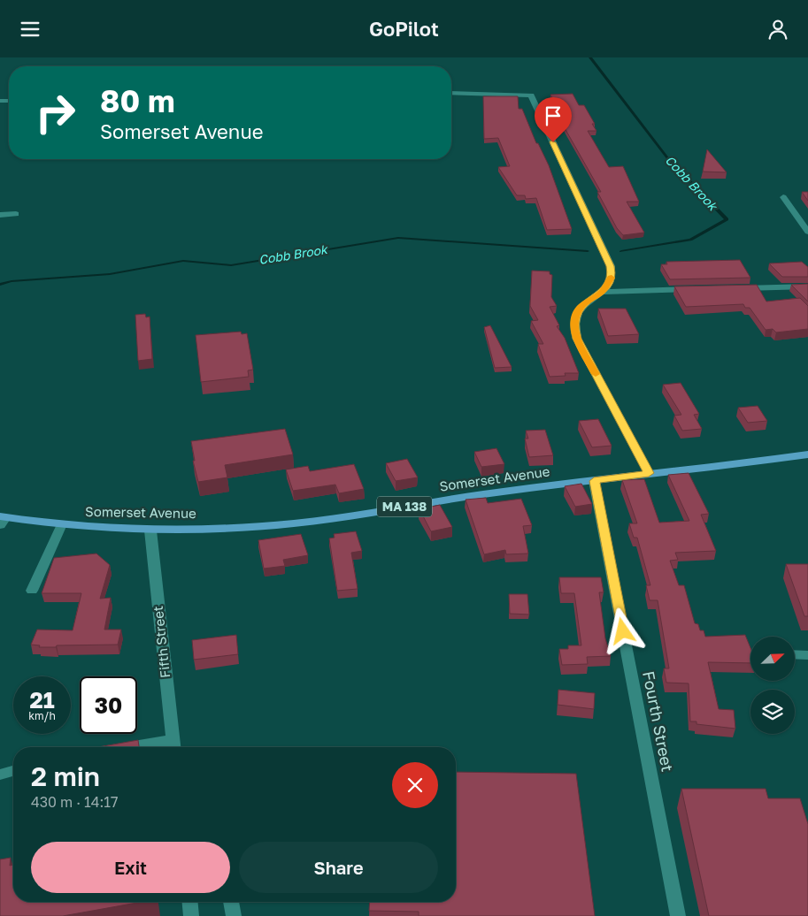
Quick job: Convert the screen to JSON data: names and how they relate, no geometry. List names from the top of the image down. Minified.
{"streets":{"main road":["Somerset Avenue","MA 138"],"street":["Fifth Street","Fourth Street"]},"crossings":[["Somerset Avenue","Fifth Street"],["Somerset Avenue","Fourth Street"]],"water":["Cobb Brook"],"north":"top right","page":{"header":"GoPilot","turn":["80 m","Somerset Avenue"],"speed":"21 km/h","limit":"30","heading":["2 min","430 m · 14:17"],"buttons":["Exit","Share"]}}
